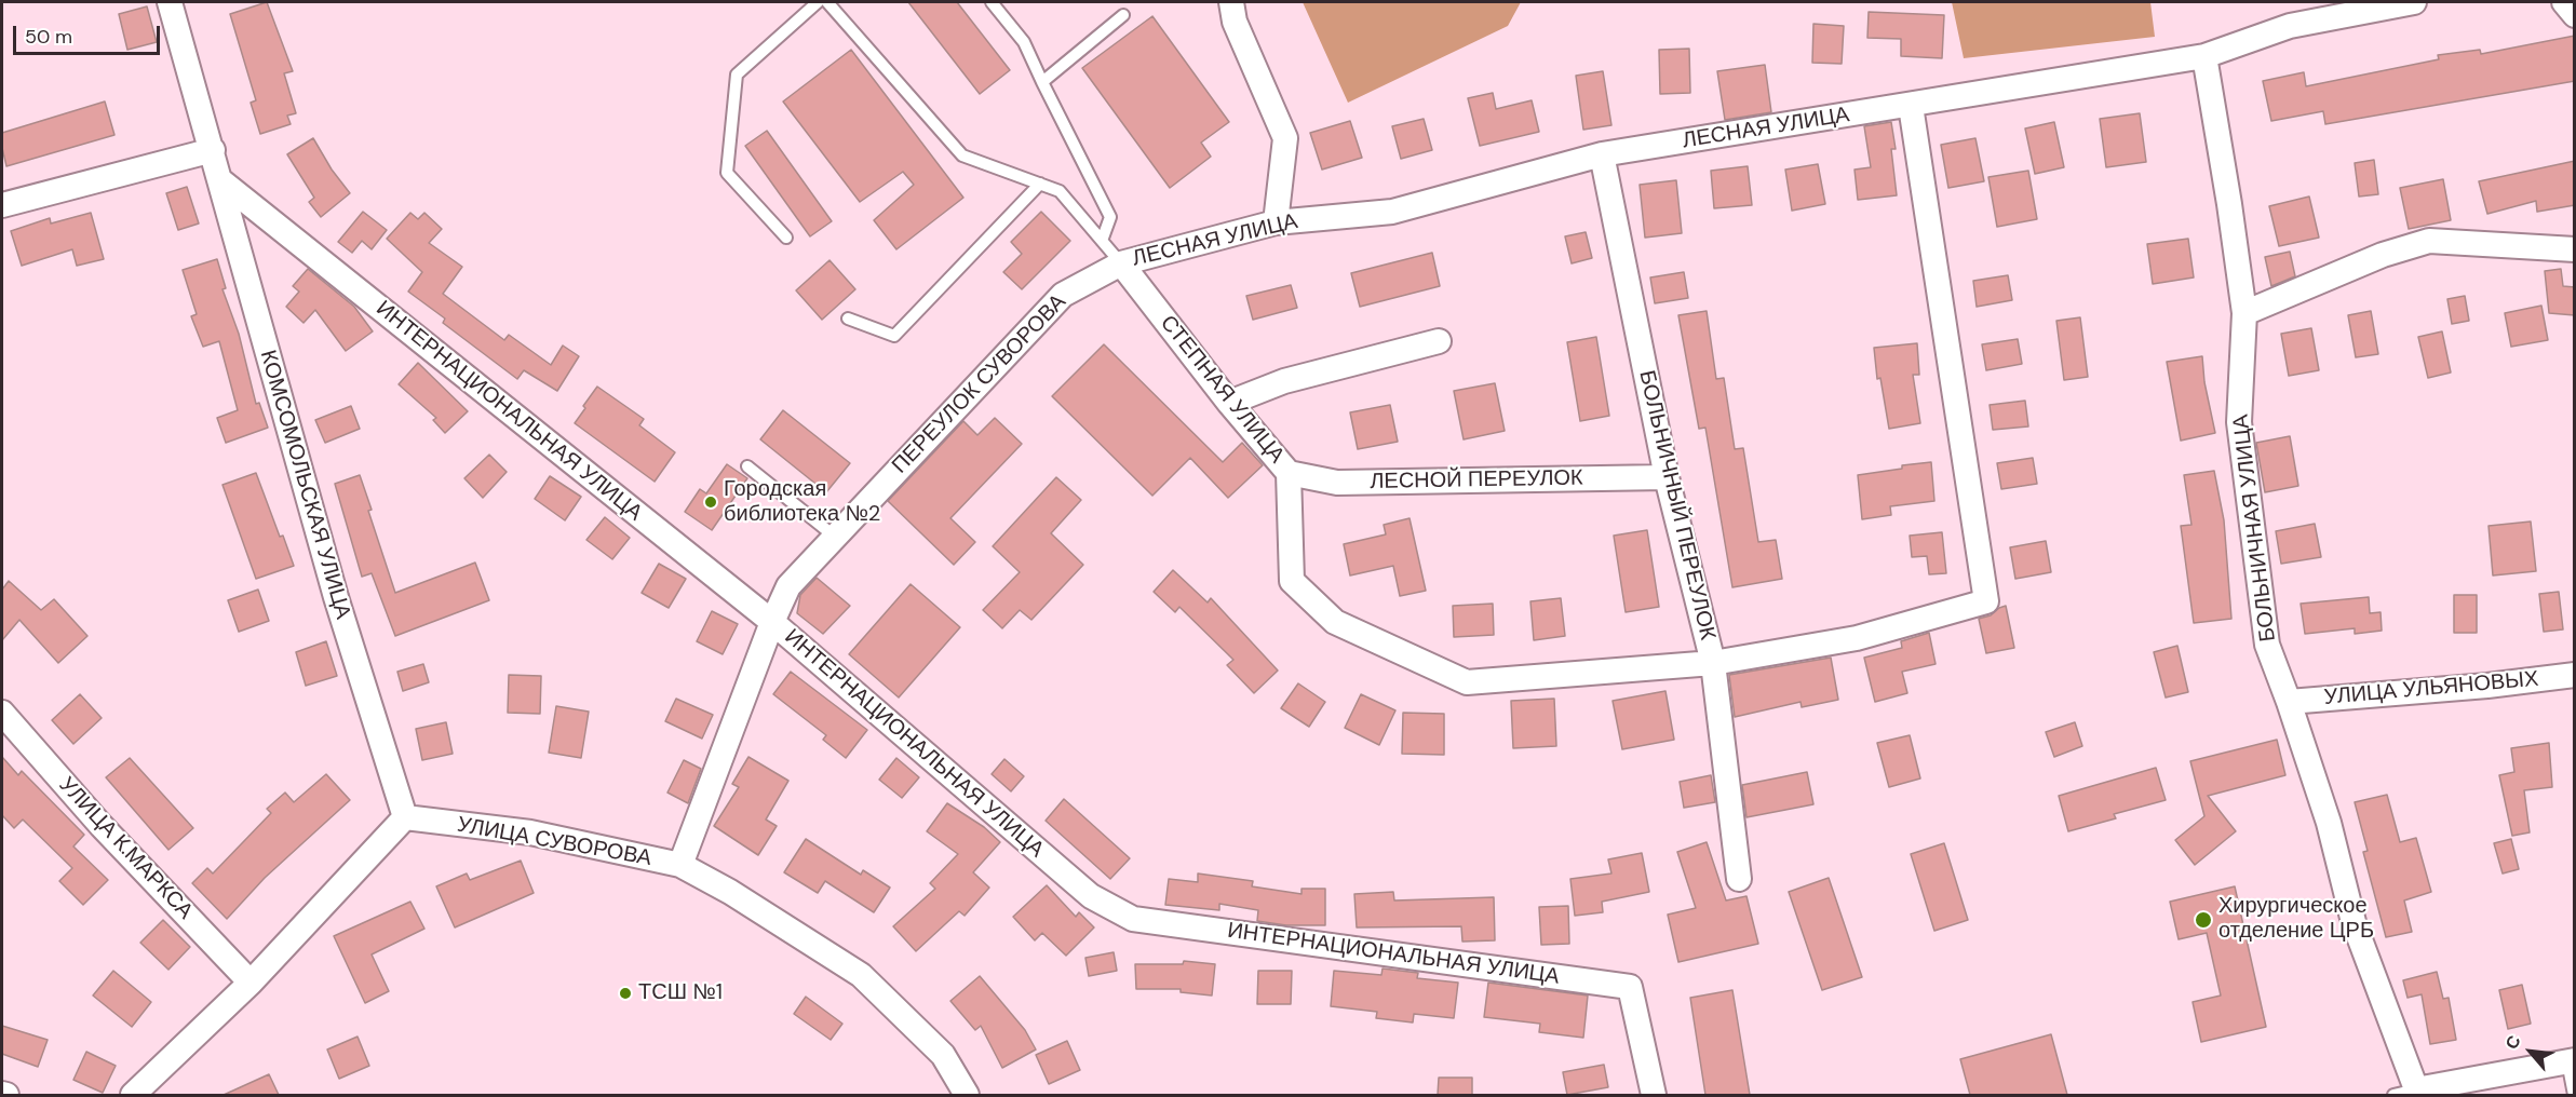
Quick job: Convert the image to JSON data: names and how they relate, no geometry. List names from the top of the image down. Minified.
{"streets":{"street":["ЛЕСНАЯ УЛИЦА","ПЕРЕУЛОК СУВОРОВА","СТЕПНАЯ УЛИЦА","ИНТЕРНАЦИОНАЛЬНАЯ УЛИЦА","ЛЕСНОЙ ПЕРЕУЛОК","КОМСОМОЛЬСКАЯ УЛИЦА","БОЛЬНИЧНЫЙ ПЕРЕУЛОК","БОЛЬНИЧНАЯ УЛИЦА","УЛИЦА УЛЬЯНОВЫХ","УЛИЦА СУВОРОВА","УЛИЦА К.МАРКСА"]},"crossings":[["ЛЕСНАЯ УЛИЦА","ПЕРЕУЛОК СУВОРОВА"],["ЛЕСНАЯ УЛИЦА","СТЕПНАЯ УЛИЦА"],["ЛЕСНАЯ УЛИЦА","БОЛЬНИЧНЫЙ ПЕРЕУЛОК"],["ЛЕСНАЯ УЛИЦА","БОЛЬНИЧНАЯ УЛИЦА"],["ПЕРЕУЛОК СУВОРОВА","СТЕПНАЯ УЛИЦА"],["ПЕРЕУЛОК СУВОРОВА","ИНТЕРНАЦИОНАЛЬНАЯ УЛИЦА"],["ПЕРЕУЛОК СУВОРОВА","УЛИЦА СУВОРОВА"],["СТЕПНАЯ УЛИЦА","ЛЕСНОЙ ПЕРЕУЛОК"],["СТЕПНАЯ УЛИЦА","БОЛЬНИЧНЫЙ ПЕРЕУЛОК"],["ИНТЕРНАЦИОНАЛЬНАЯ УЛИЦА","КОМСОМОЛЬСКАЯ УЛИЦА"],["ЛЕСНОЙ ПЕРЕУЛОК","БОЛЬНИЧНЫЙ ПЕРЕУЛОК"],["КОМСОМОЛЬСКАЯ УЛИЦА","УЛИЦА СУВОРОВА"],["БОЛЬНИЧНАЯ УЛИЦА","УЛИЦА УЛЬЯНОВЫХ"]],"places":["Городская библиотека №2","Хирургическое отделение ЦРБ","ТСШ №1"],"scale_bar":"50 m","north":"top left"}
